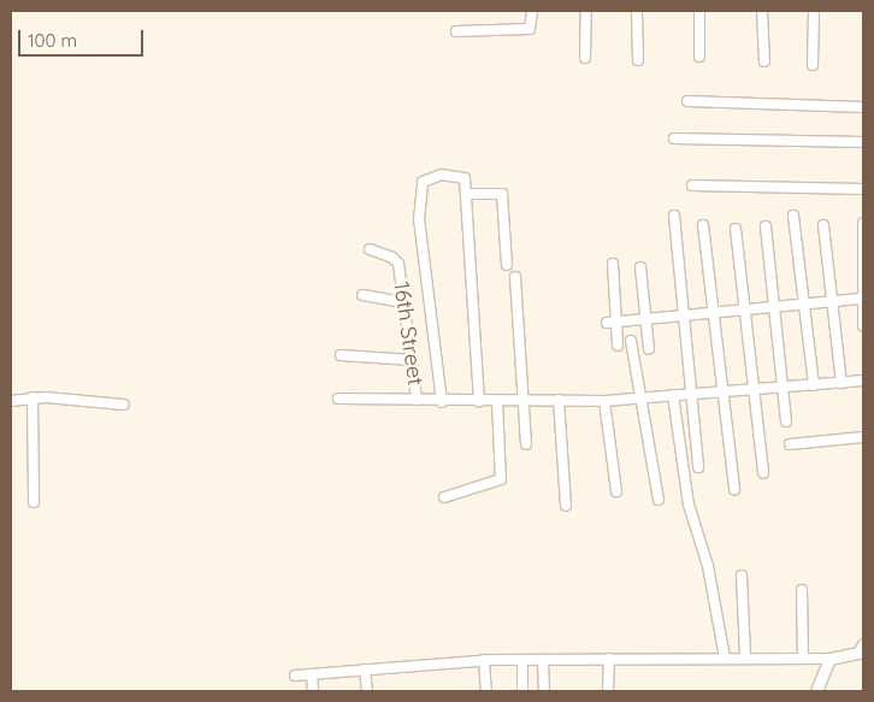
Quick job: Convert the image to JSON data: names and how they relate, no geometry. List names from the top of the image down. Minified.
{"streets":{"street":["16th Street"]},"scale_bar":"100 m"}
